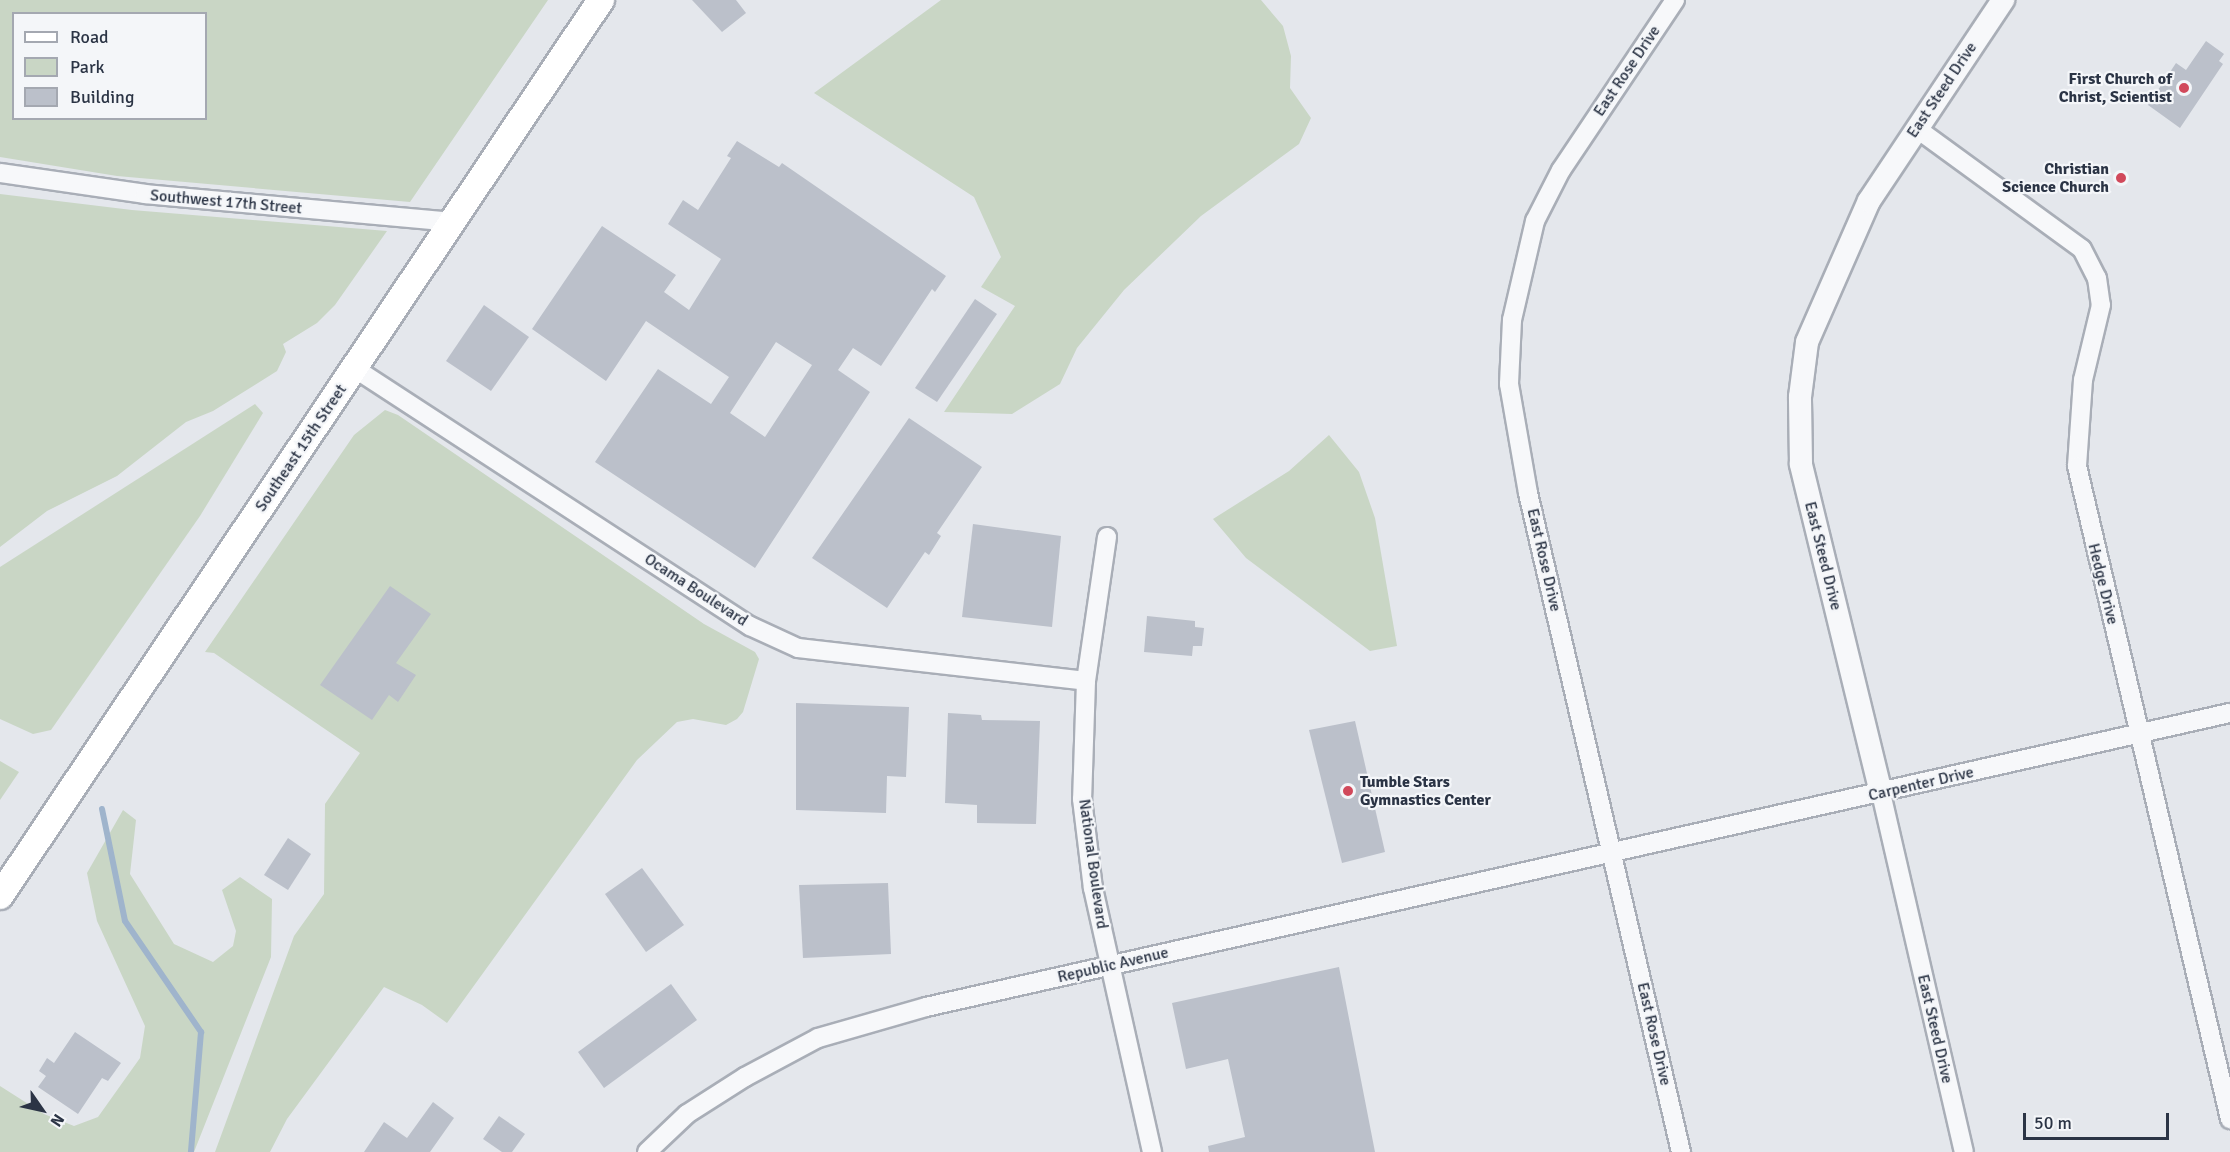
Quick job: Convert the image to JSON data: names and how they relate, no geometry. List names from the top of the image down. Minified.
{"streets":{"main road":["Southeast 15th Street"],"street":["East Rose Drive","East Steed Drive","Southwest 17th Street","Hedge Drive","Ocama Boulevard","Carpenter Drive","National Boulevard","Republic Avenue"]},"crossings":[["East Rose Drive","Carpenter Drive"],["East Rose Drive","Republic Avenue"],["East Steed Drive","Hedge Drive"],["East Steed Drive","Carpenter Drive"],["Southwest 17th Street","Southeast 15th Street"],["Southeast 15th Street","Ocama Boulevard"],["Hedge Drive","Carpenter Drive"],["Ocama Boulevard","National Boulevard"],["Carpenter Drive","Republic Avenue"],["National Boulevard","Republic Avenue"]],"places":["First Church of Christ, Scientist","Christian Science Church","Tumble Stars Gymnastics Center"],"legend":["Road","Park","Building"],"scale_bar":"50 m","north":"bottom right"}
